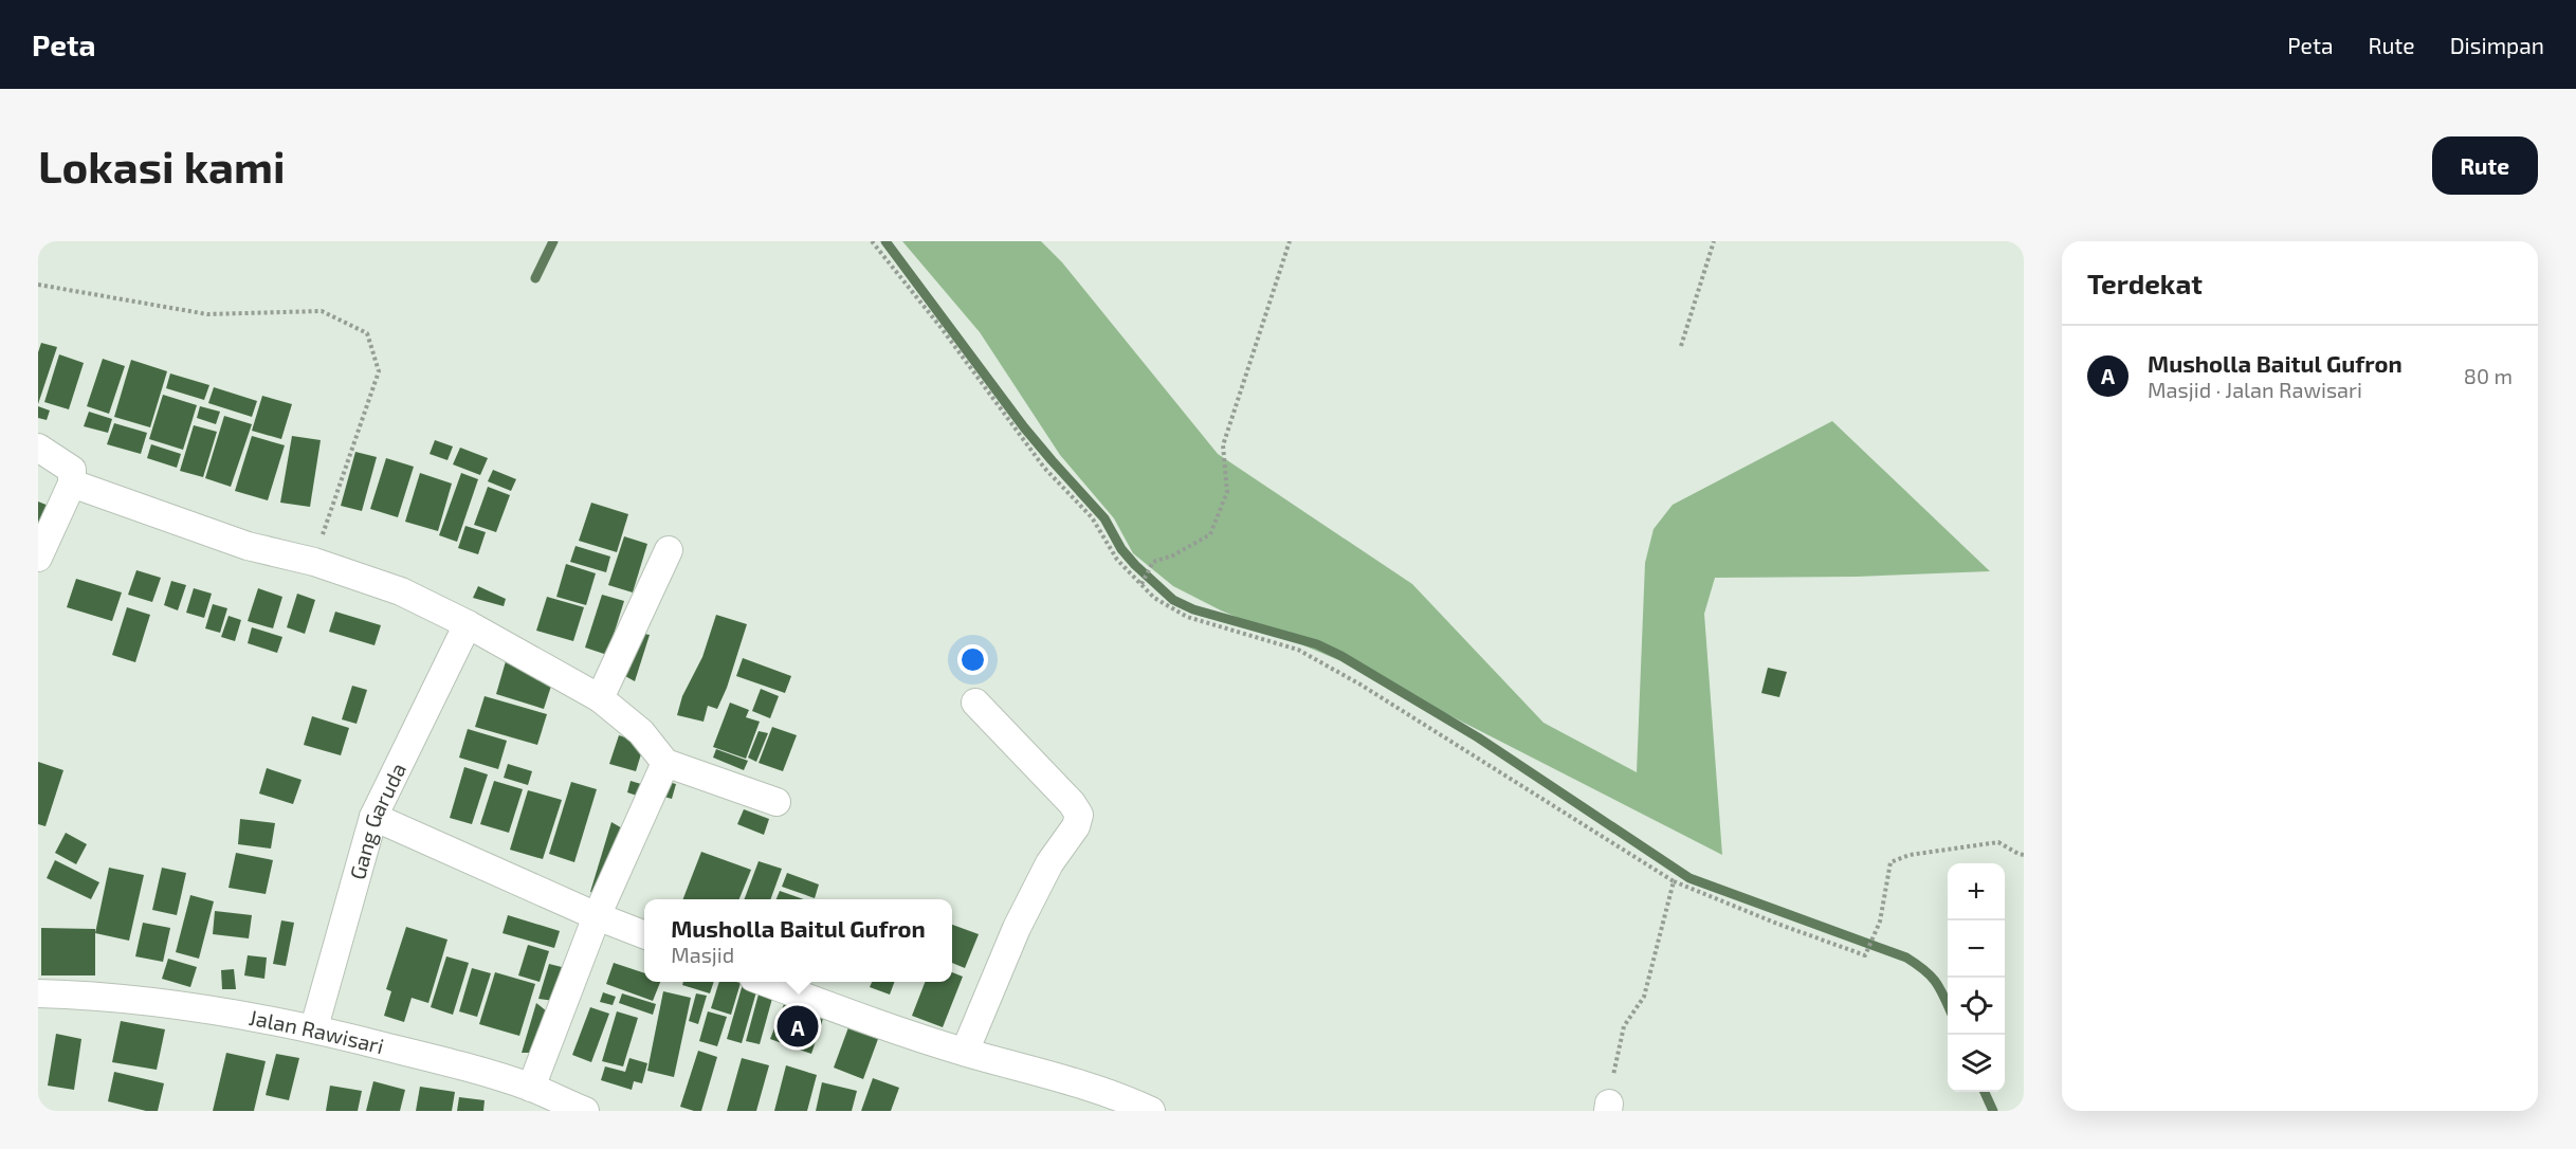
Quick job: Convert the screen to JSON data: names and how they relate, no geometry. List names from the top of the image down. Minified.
{"streets":{"street":["Gang Garuda","Jalan Rawisari"]},"crossings":[["Gang Garuda","Jalan Rawisari"]],"page":{"header":"Peta","nav":["Peta","Rute","Disimpan"],"buttons":"Rute","title":"Lokasi kami","heading":"Terdekat","list":[{"mark":"A","name":"Musholla Baitul Gufron","note":"Masjid · Jalan Rawisari","value":"80 m"}],"map_buttons":["+","−"],"popup":["Musholla Baitul Gufron","Masjid"],"pins":"A"}}
